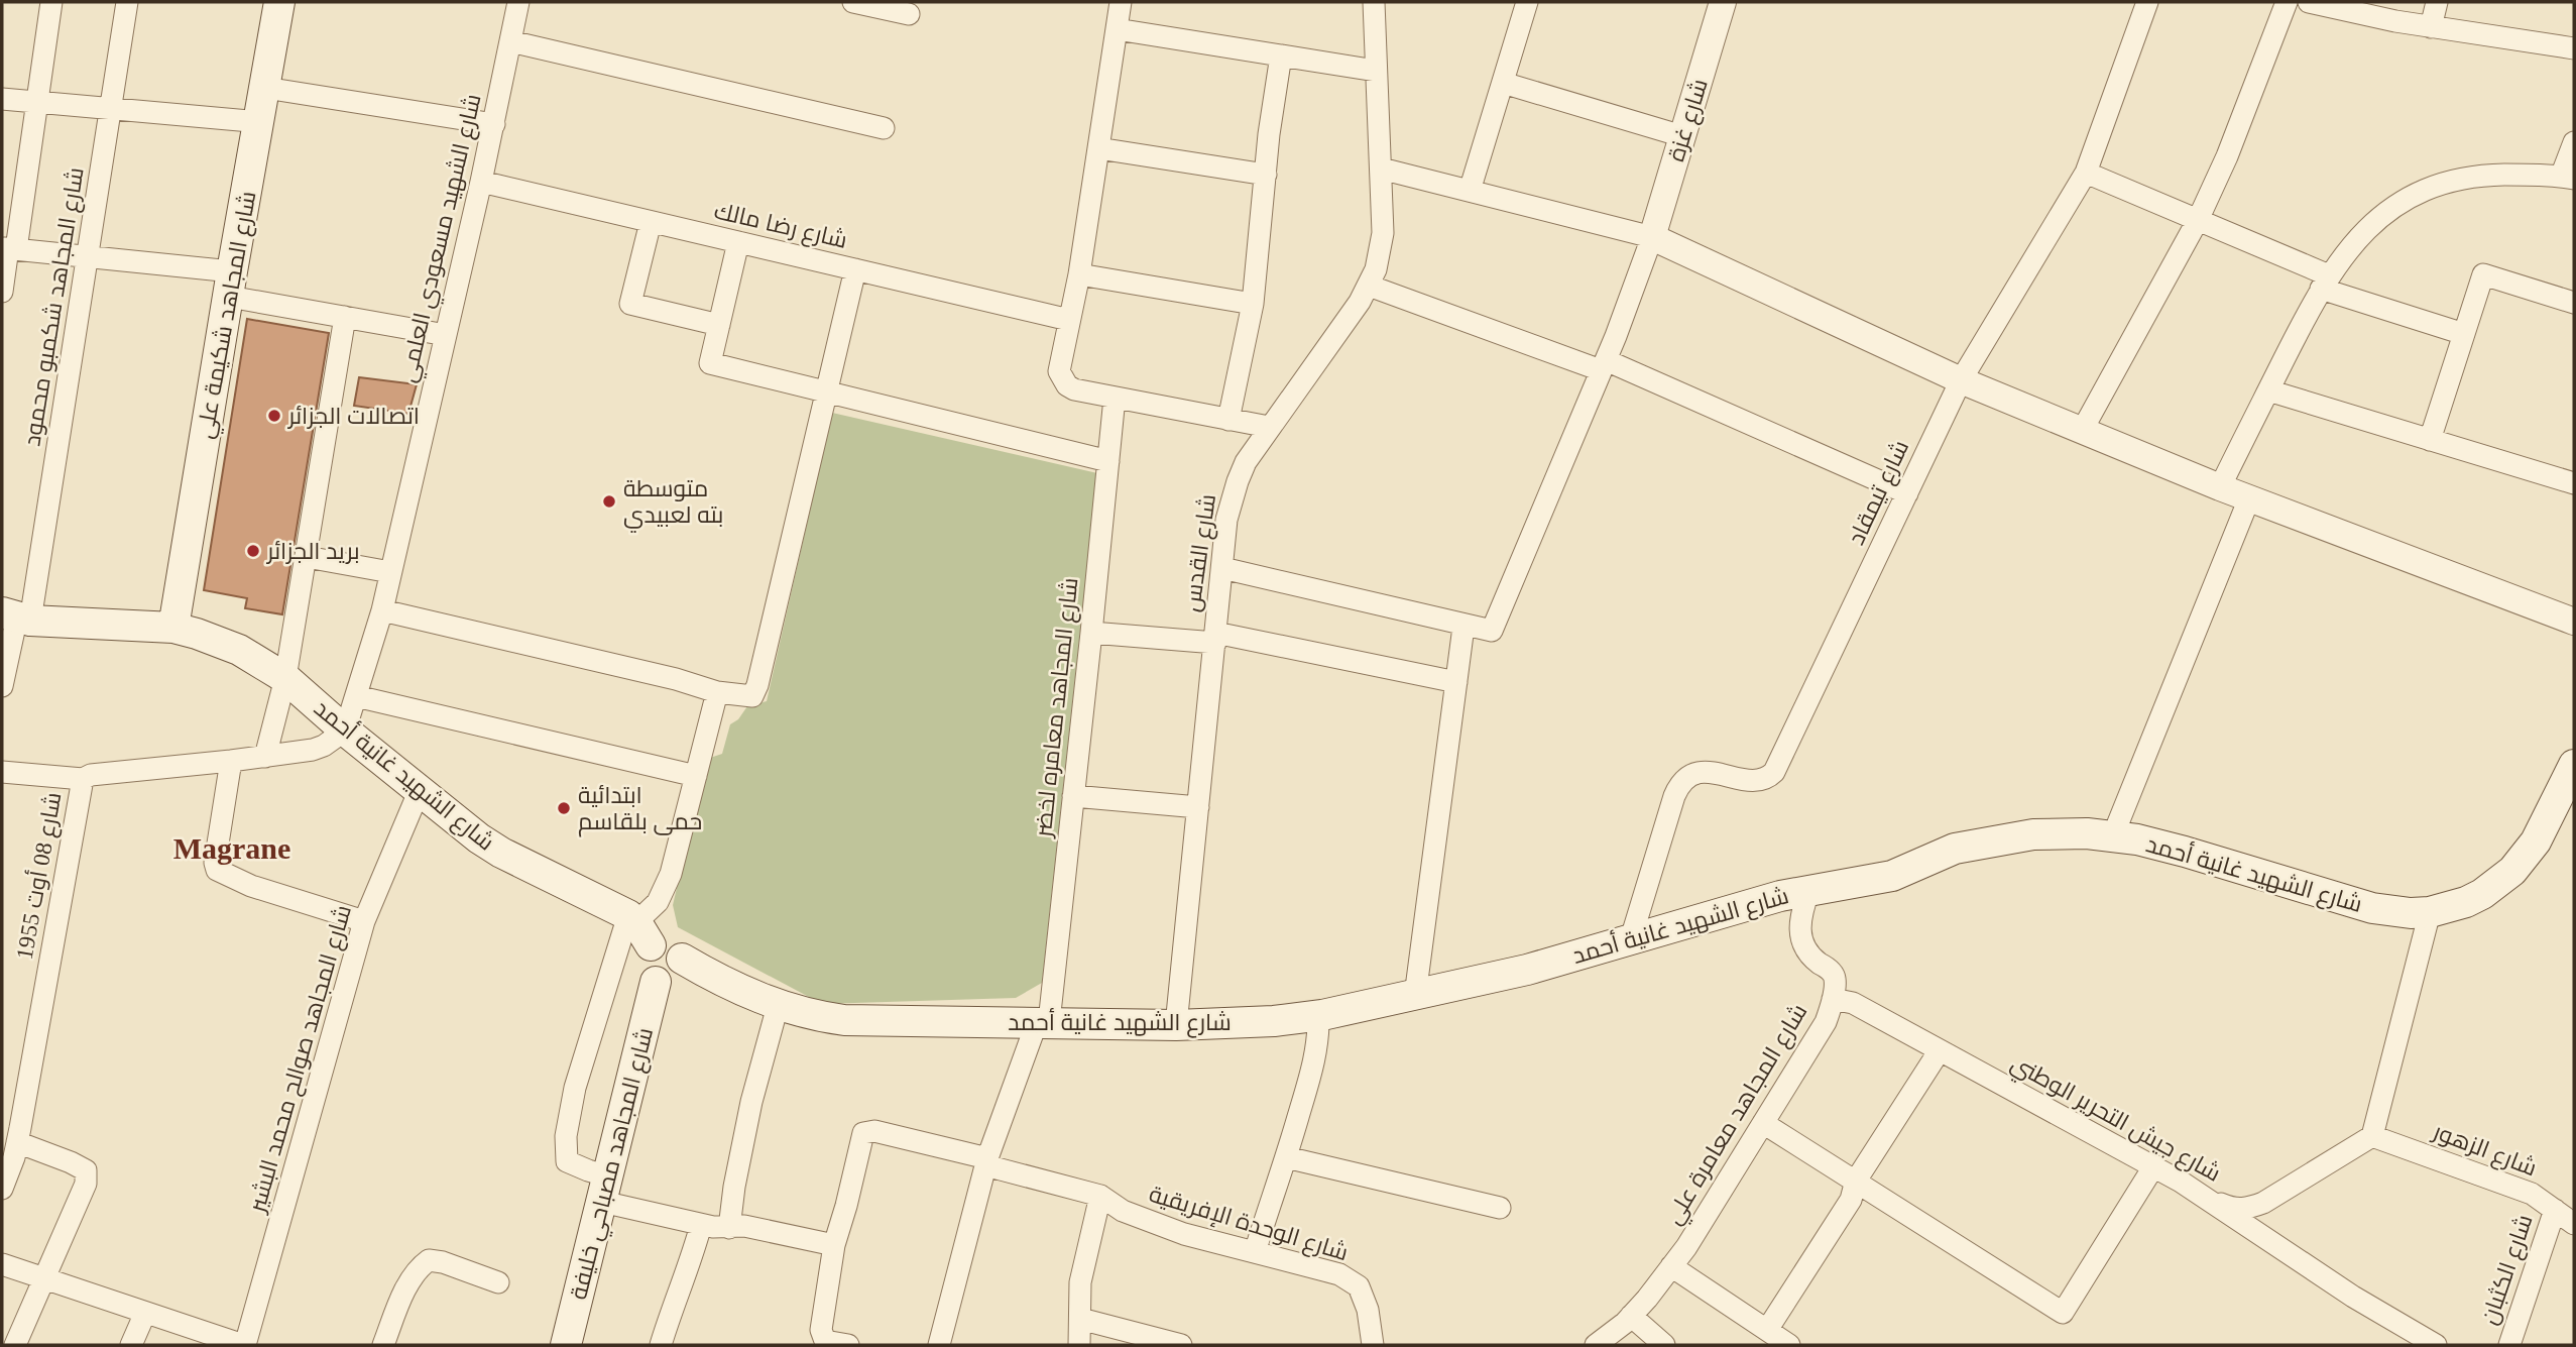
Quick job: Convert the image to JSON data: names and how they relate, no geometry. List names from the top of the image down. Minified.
{"streets":{"main road":["شارع المجاهد شكيمة علي","شارع الشهيد غانية أحمد","شارع المجاهد مصباحي خليفة"],"street":["شارع غزة","شارع رضا مالك","شارع الشهيد مسعودي العلمي","شارع المجاهد شكمبو محمود","شارع تيمقاد","شارع القدس","شارع المجاهد معامره لخضر","شارع 08 أوت 1955","شارع المجاهد صوالح محمد البشير","شارع المجاهد معامرة علي","شارع جيش التحرير الوطني","شارع الزهور","شارع الوحدة الإفريقية","شارع الكثبان"]},"crossings":[["شارع رضا مالك","شارع الشهيد مسعودي العلمي"],["شارع الشهيد مسعودي العلمي","شارع الشهيد غانية أحمد"],["شارع المجاهد شكمبو محمود","شارع الشهيد غانية أحمد"],["شارع المجاهد شكيمة علي","شارع الشهيد غانية أحمد"],["شارع تيمقاد","شارع الشهيد غانية أحمد"],["شارع القدس","شارع الشهيد غانية أحمد"],["شارع المجاهد معامره لخضر","شارع الشهيد غانية أحمد"],["شارع المجاهد معامره لخضر","شارع الوحدة الإفريقية"],["شارع الشهيد غانية أحمد","شارع المجاهد صوالح محمد البشير"],["شارع الشهيد غانية أحمد","شارع المجاهد معامرة علي"],["شارع الشهيد غانية أحمد","شارع المجاهد مصباحي خليفة"],["شارع المجاهد معامرة علي","شارع جيش التحرير الوطني"],["شارع الزهور","شارع الكثبان"]],"districts":["Magrane"],"places":["اتصالات الجزائر","متوسطة بته لعبيدي","بريد الجزائر","ابتدائية حمى بلقاسم"]}
